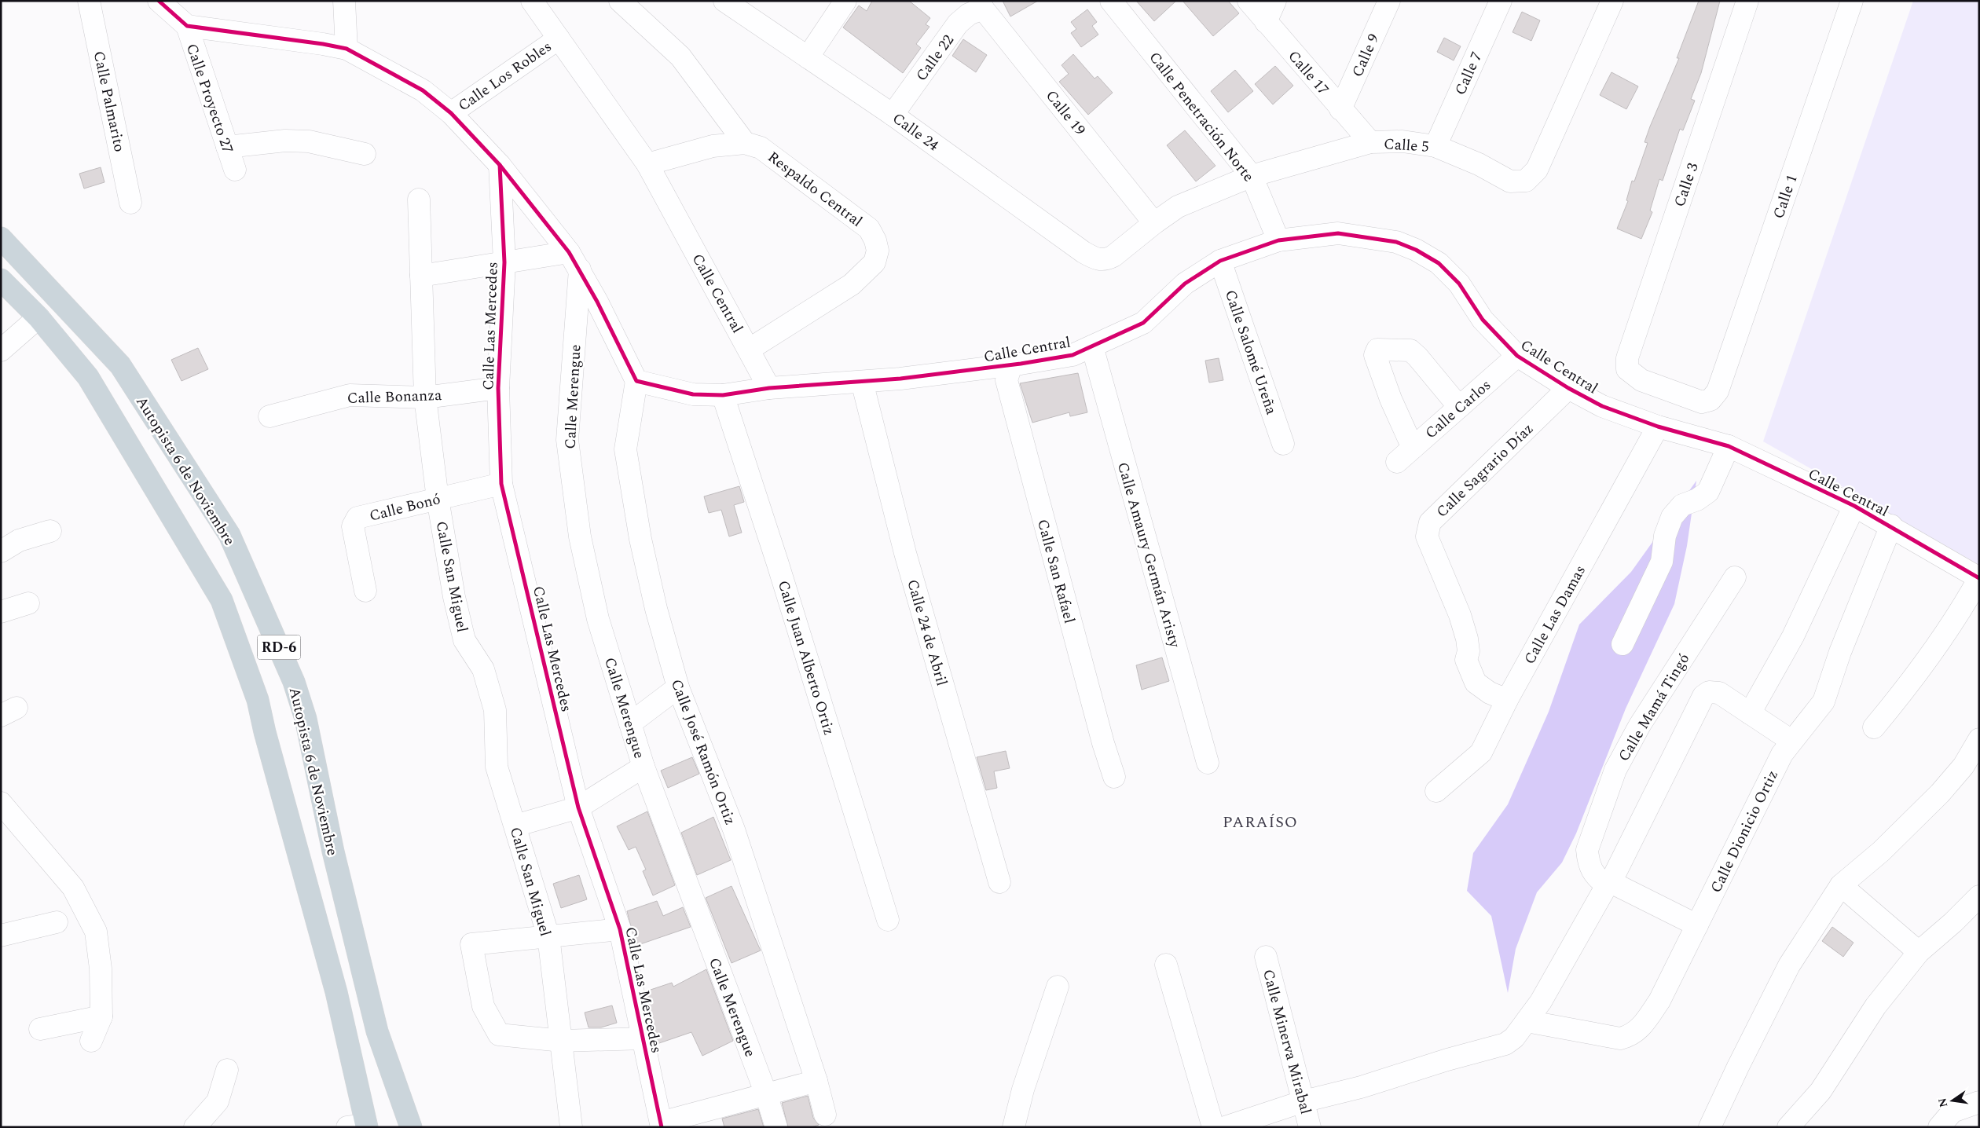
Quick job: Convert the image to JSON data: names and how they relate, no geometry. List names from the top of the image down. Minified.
{"streets":{"highway":["Autopista 6 de Noviembre","RD-6"],"street":["Calle 9","Calle 22","Calle 17","Calle 7","Calle Los Robles","Calle Proyecto 27","Calle Palmarito","Calle 19","Calle Penetración Norte","Calle 24","Calle 5","Calle 3","Respaldo Central","Calle 1","Calle Central","Calle Las Mercedes","Calle Salomé Ureña","Calle Bonanza","Calle Merengue","Calle Carlos","Calle Sagrario Díaz","Calle Bonó","Calle Amaury Germán Aristy","Calle San Rafael","Calle San Miguel","Calle Las Damas","Calle 24 de Abril","Calle Juan Alberto Ortiz","Calle Mamá Tingó","Calle José Ramón Ortiz","Calle Dionicio Ortiz","Calle Minerva Mirabal"]},"crossings":[["Calle 9","Calle 17"],["Calle 22","Calle 19"],["Calle 22","Calle 24"],["Calle 17","Calle 5"],["Calle 7","Calle 5"],["Calle Los Robles","Calle Central"],["Calle 19","Calle 5"],["Calle Penetración Norte","Calle 5"],["Calle Penetración Norte","Calle Central"],["Calle 24","Calle 5"],["Calle 3","Calle 1"],["Respaldo Central","Calle Central"],["Calle Central","Calle Salomé Ureña"],["Calle Central","Calle Carlos"],["Calle Central","Calle Sagrario Díaz"],["Calle Central","Calle Amaury Germán Aristy"],["Calle Central","Calle San Rafael"],["Calle Central","Calle Las Damas"],["Calle Central","Calle 24 de Abril"],["Calle Central","Calle Dionicio Ortiz"],["Calle Las Mercedes","Calle Bonanza"],["Calle Las Mercedes","Calle Bonó"],["Calle Bonanza","Calle San Miguel"],["Calle Sagrario Díaz","Calle Las Damas"],["Calle Bonó","Calle San Miguel"],["Calle Mamá Tingó","Calle Dionicio Ortiz"]],"districts":["PARAÍSO"],"north":"left"}
